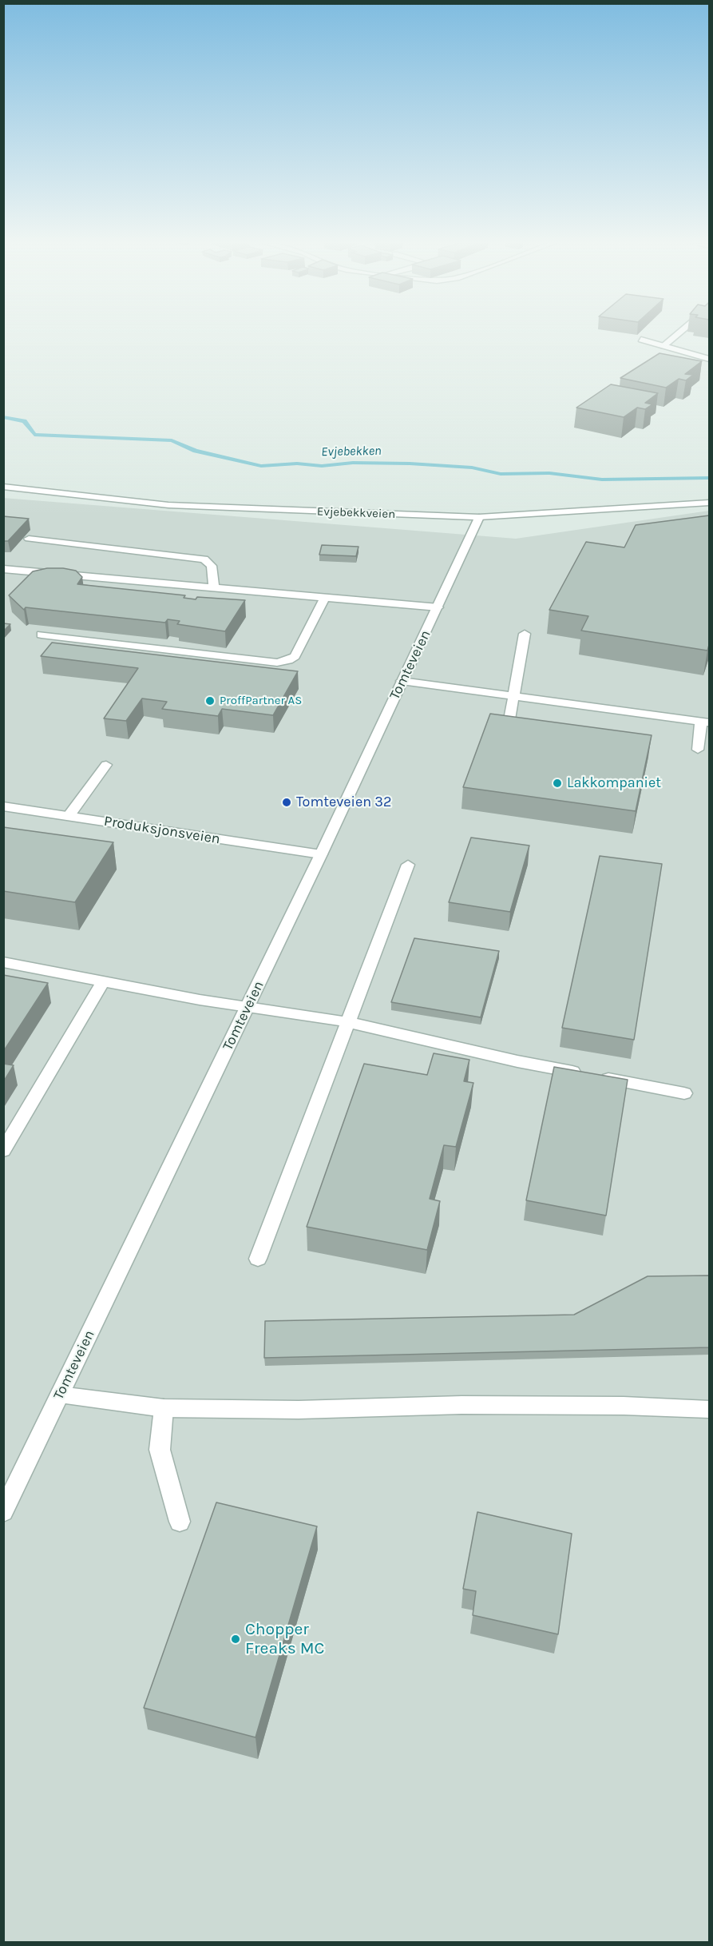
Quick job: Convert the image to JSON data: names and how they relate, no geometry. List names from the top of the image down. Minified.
{"streets":{"street":["Evjebekkveien","Tomteveien","Produksjonsveien"]},"crossings":[["Evjebekkveien","Tomteveien"],["Tomteveien","Produksjonsveien"]],"water":["Evjebekken"],"places":["ProffPartner AS","Lakkompaniet","Tomteveien 32","Chopper Freaks MC"]}
